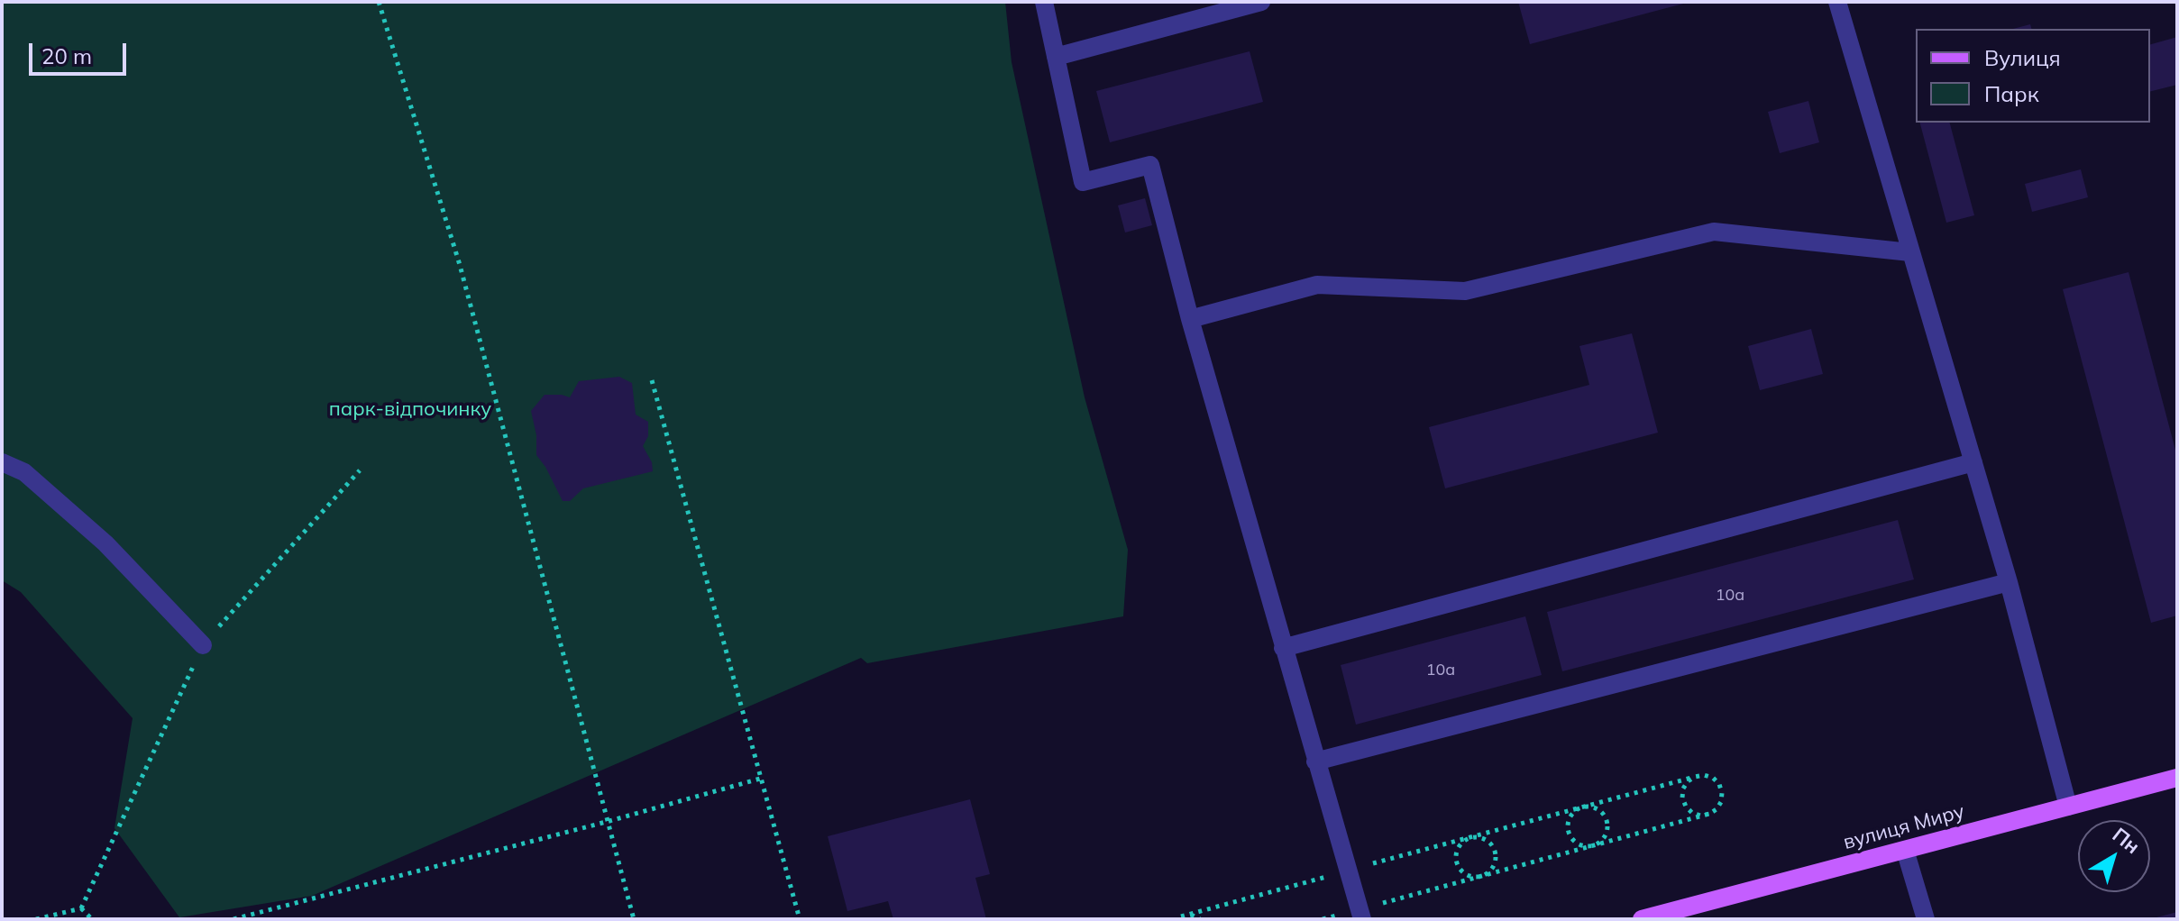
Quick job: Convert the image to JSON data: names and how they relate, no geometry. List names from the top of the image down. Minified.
{"streets":{"main road":["вулиця Миру"]},"parks":["парк-відпочинку"],"house_numbers":["10а","10а"],"legend":["Вулиця","Парк"],"scale_bar":"20 m","north":"top right"}
